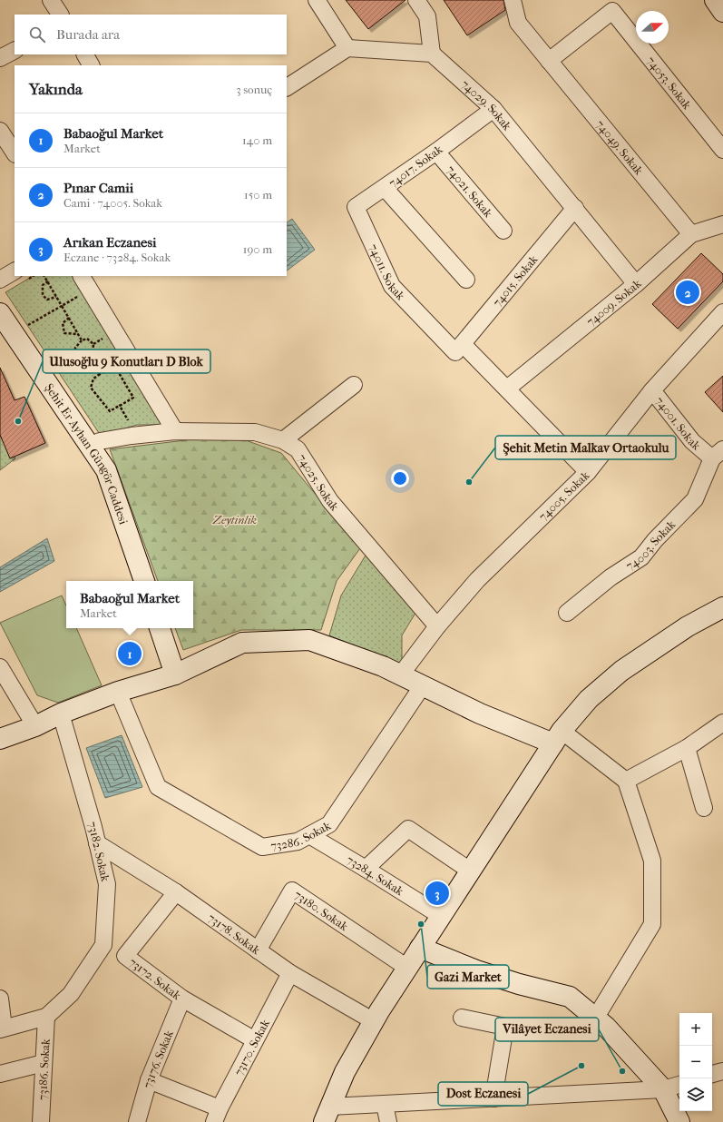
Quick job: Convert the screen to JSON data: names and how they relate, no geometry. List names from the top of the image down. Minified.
{"streets":{"main road":["Şehit Er Ayhan Güngör Caddesi"],"street":["74053. Sokak","74029. Sokak","74049. Sokak","74017. Sokak","74021. Sokak","74011. Sokak","74015. Sokak","74009. Sokak","74001. Sokak","74025. Sokak","74005. Sokak","74003. Sokak","73286. Sokak","73182. Sokak","73284. Sokak","73180. Sokak","73178. Sokak","73172. Sokak","73170. Sokak","73176. Sokak","73186. Sokak"]},"crossings":[["74053. Sokak","74049. Sokak"],["74029. Sokak","74017. Sokak"],["74029. Sokak","74015. Sokak"],["74029. Sokak","74009. Sokak"],["74049. Sokak","74009. Sokak"],["74017. Sokak","74021. Sokak"],["74017. Sokak","74011. Sokak"],["74011. Sokak","74015. Sokak"],["74011. Sokak","74009. Sokak"],["74011. Sokak","74005. Sokak"],["74001. Sokak","74005. Sokak"],["74001. Sokak","74003. Sokak"],["Şehit Er Ayhan Güngör Caddesi","74025. Sokak"],["74025. Sokak","74005. Sokak"],["73286. Sokak","73284. Sokak"],["73182. Sokak","73178. Sokak"],["73182. Sokak","73186. Sokak"],["73180. Sokak","73178. Sokak"],["73178. Sokak","73172. Sokak"],["73178. Sokak","73170. Sokak"],["73172. Sokak","73170. Sokak"],["73172. Sokak","73176. Sokak"]],"parks":["Zeytinlik"],"places":["Ulusoğlu 9 Konutları D Blok","Şehit Metin Malkav Ortaokulu","Gazi Market","Dost Eczanesi","Vilâyet Eczanesi"],"north":"right","page":{"search":"Burada ara","heading":["Yakında","3 sonuç"],"list":[{"mark":"1","name":"Babaoğul Market","note":"Market","value":"140 m"},{"mark":"2","name":"Pınar Camii","note":"Cami · 74005. Sokak","value":"150 m"},{"mark":"3","name":"Arıkan Eczanesi","note":"Eczane · 73284. Sokak","value":"190 m"}],"pins":["2","1","3"],"popup":["Babaoğul Market","Market"],"map_buttons":["+","−"]}}
